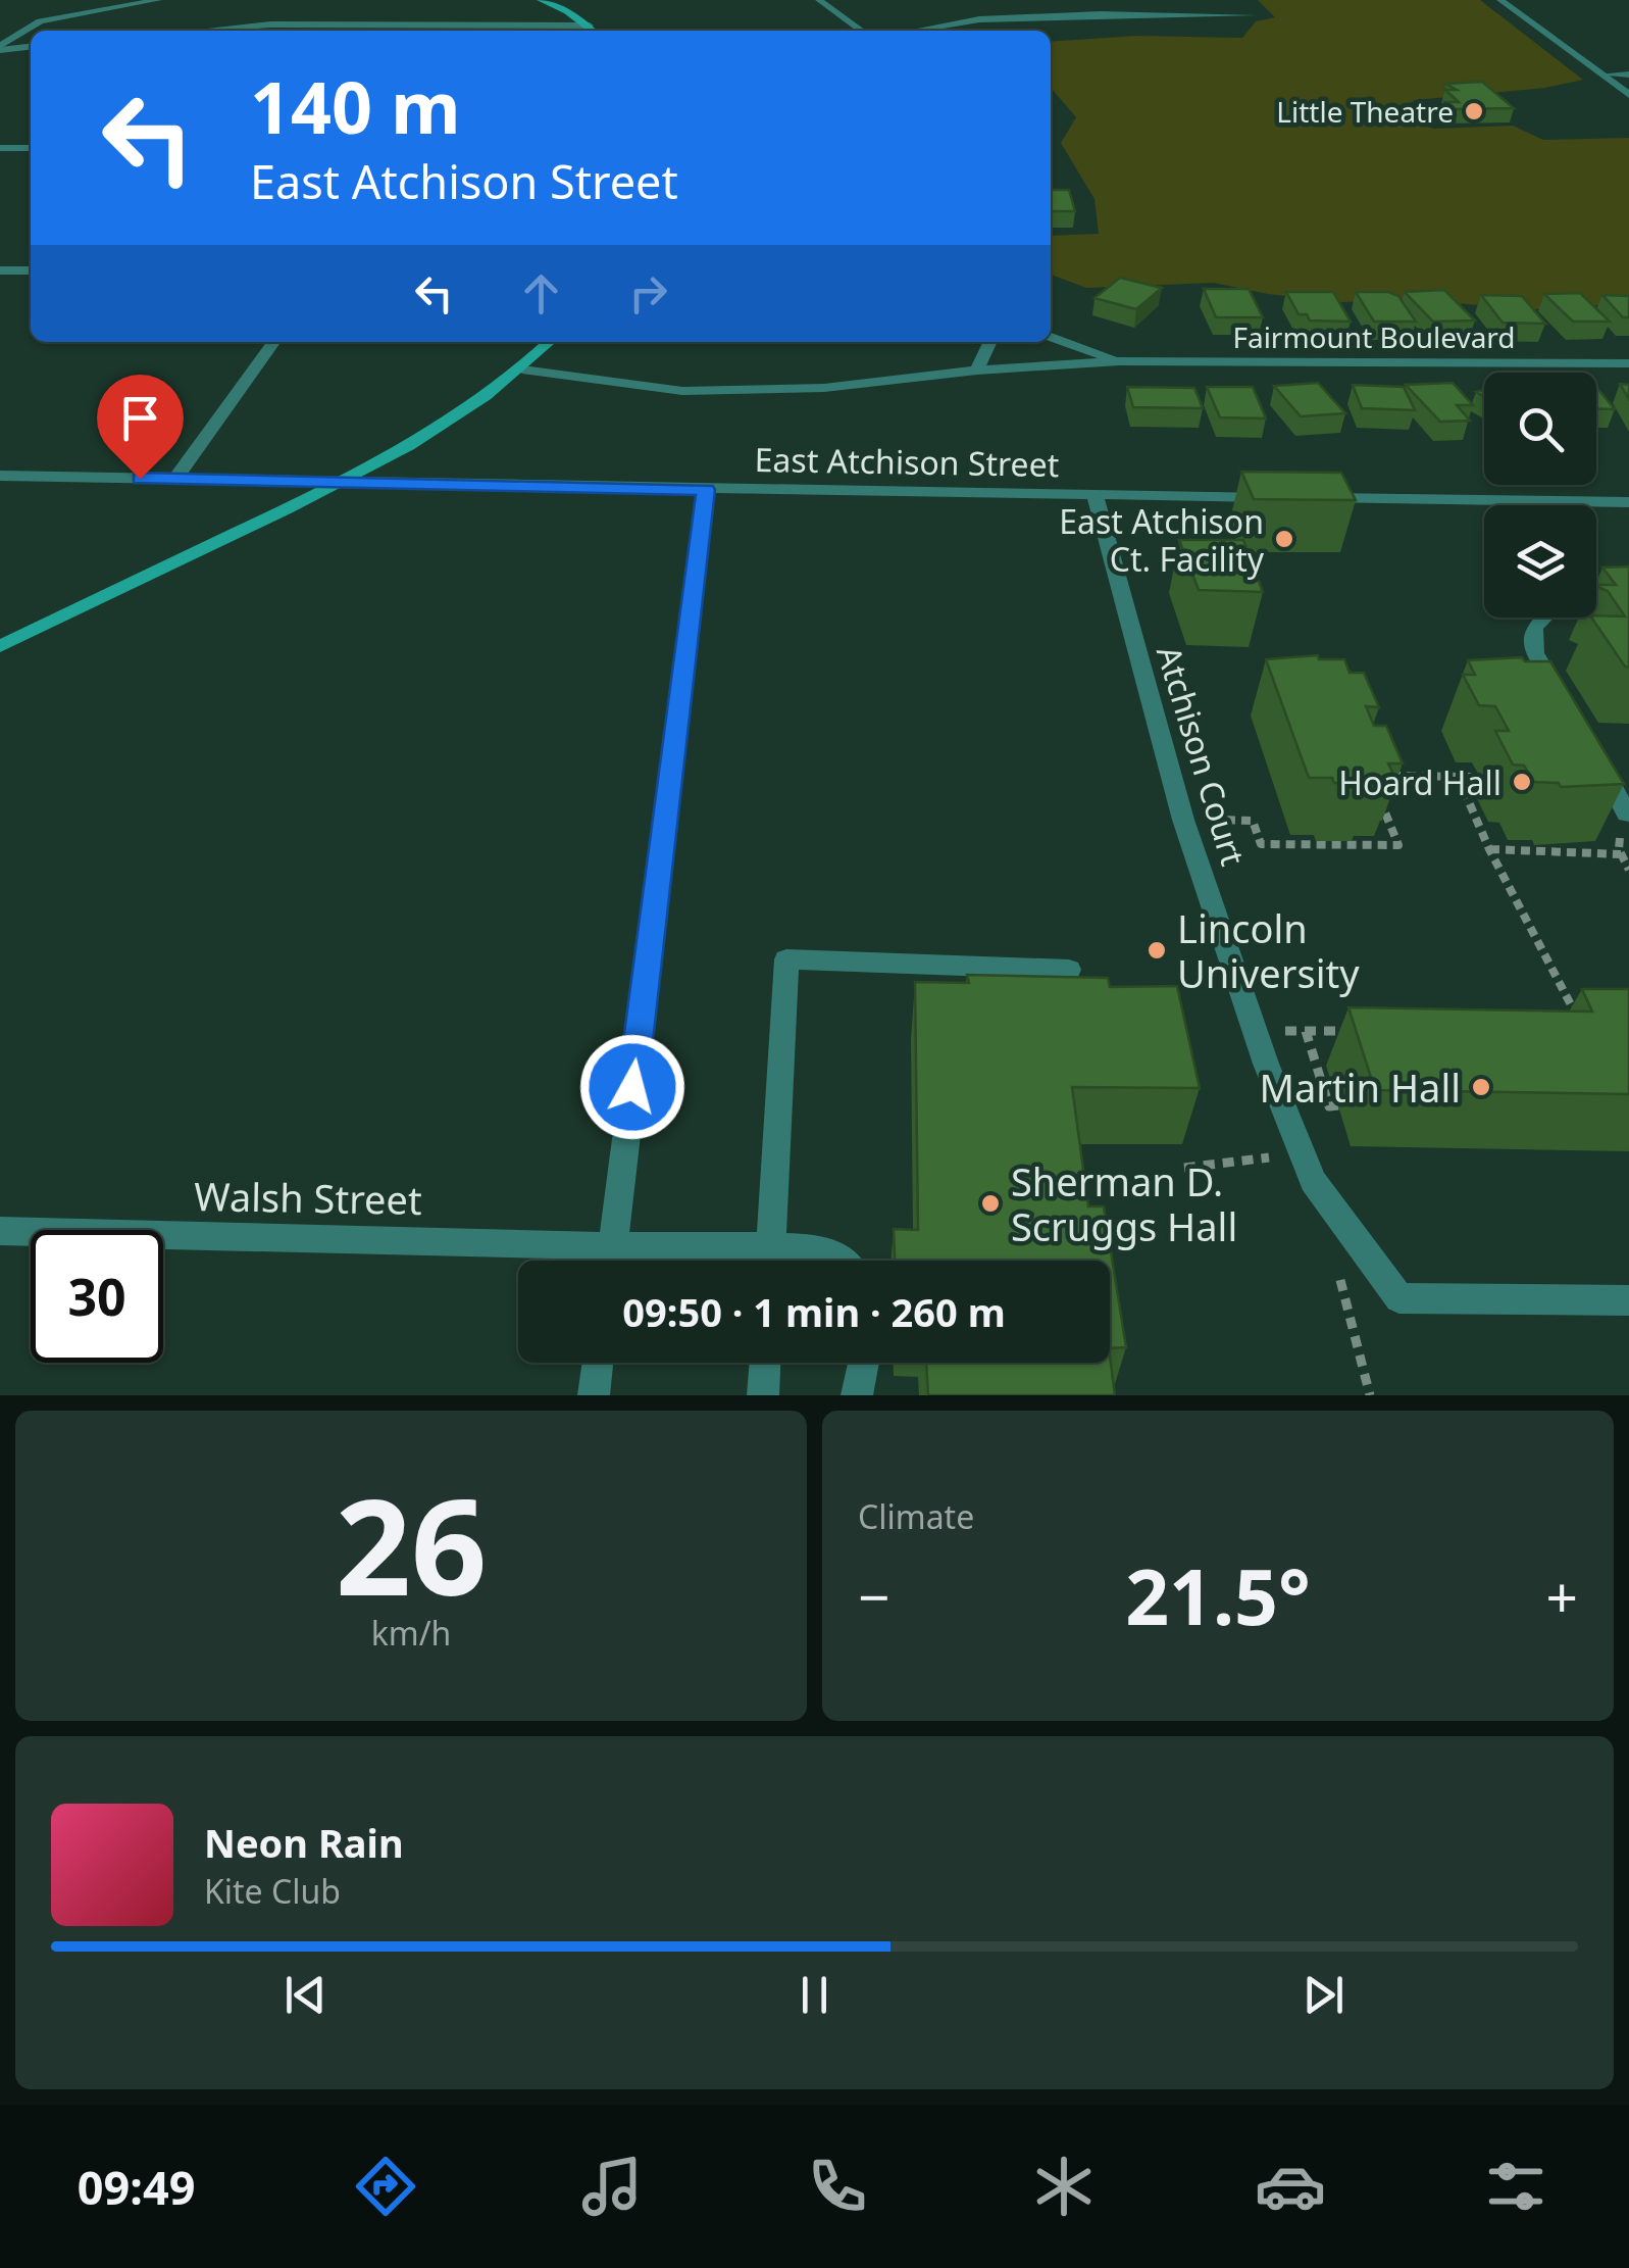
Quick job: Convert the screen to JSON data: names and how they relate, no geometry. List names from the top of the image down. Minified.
{"streets":{"street":["Fairmount Boulevard","East Atchison Street","Atchison Court","Walsh Street"]},"crossings":[["East Atchison Street","Atchison Court"]],"places":["Little Theatre","East Atchison Ct. Facility","Hoard Hall","Lincoln University","Martin Hall","Sherman D. Scruggs Hall"],"page":{"turn":["140 m","East Atchison Street"],"limit":"30","trip":"09:50 · 1 min · 260 m","tile":[["26","km/h"],"Climate"],"heat":["−","21.5°","+"],"song":["Neon Rain","Kite Club"],"tabs":"09:49"}}
